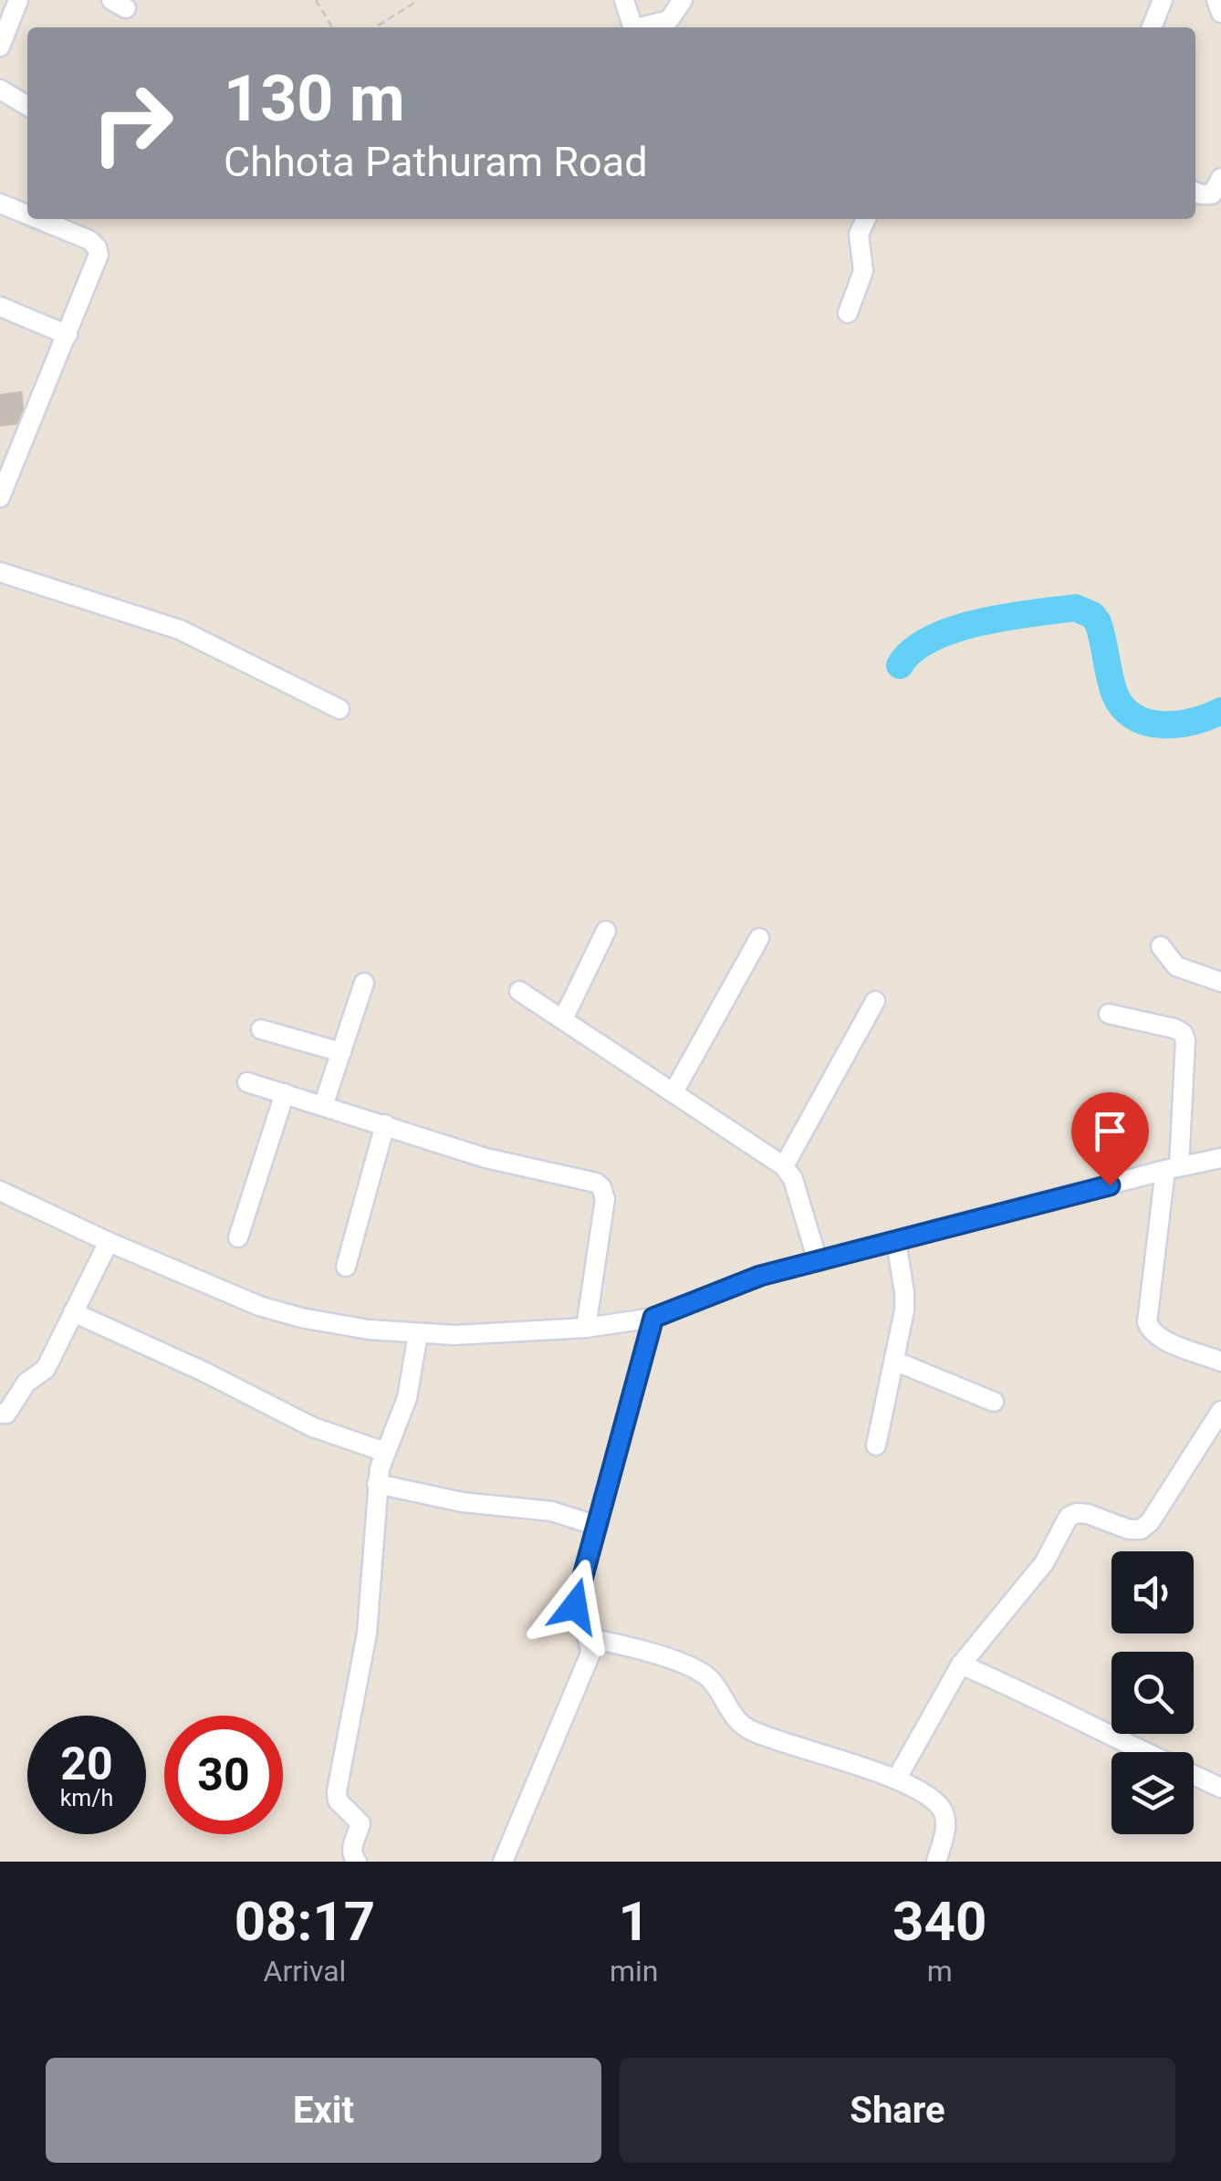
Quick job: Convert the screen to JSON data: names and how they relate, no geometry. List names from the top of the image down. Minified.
{"page":{"turn":["130 m","Chhota Pathuram Road"],"speed":"20 km/h","limit":"30","eta":["08:17","Arrival","1","min","340","m"],"buttons":["Exit","Share"]}}
